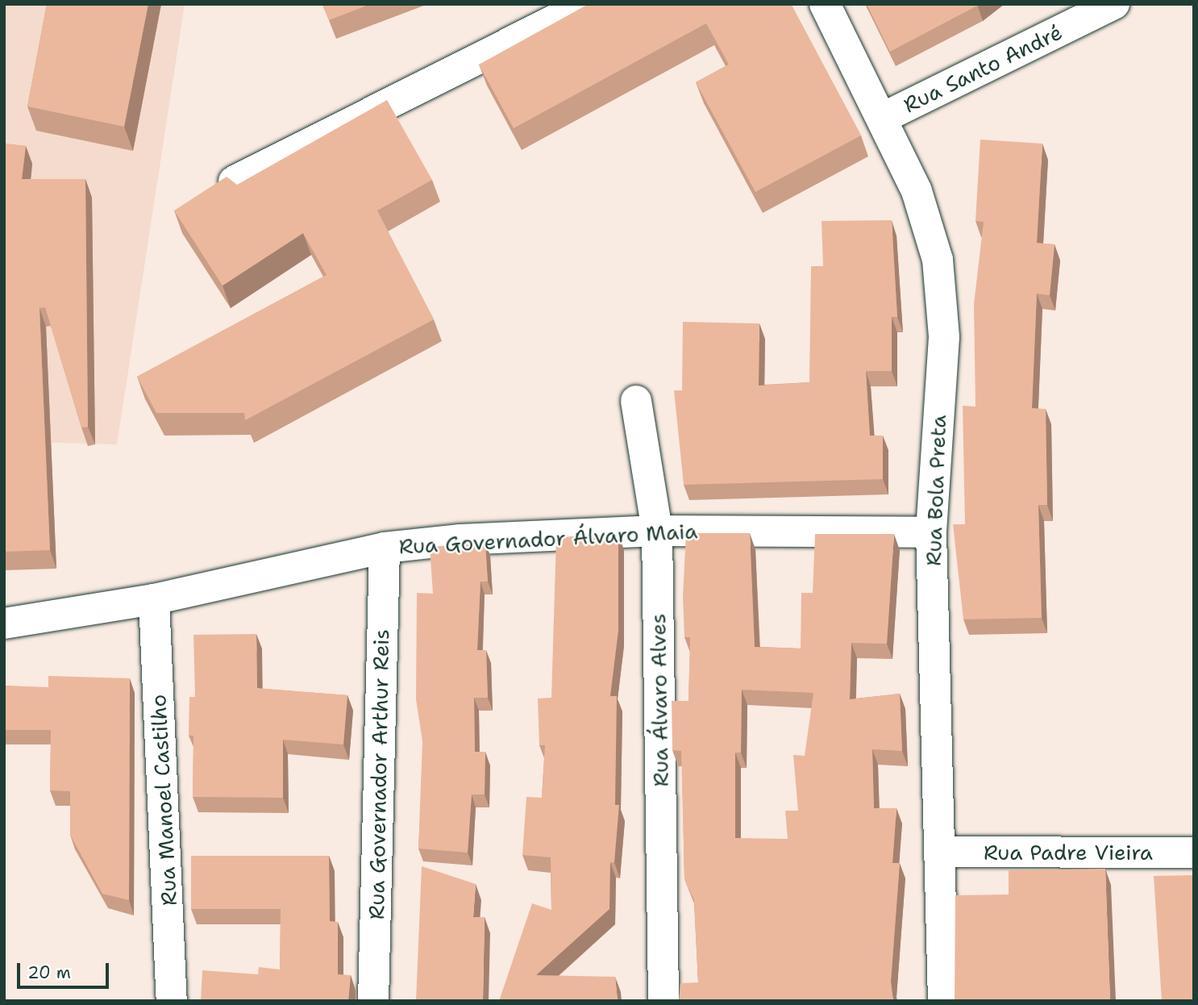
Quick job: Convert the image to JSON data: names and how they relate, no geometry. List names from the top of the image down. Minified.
{"streets":{"street":["Rua Santo André","Rua Bola Preta","Rua Governador Álvaro Maia","Rua Álvaro Alves","Rua Governador Arthur Reis","Rua Manoel Castilho","Rua Padre Vieira"]},"crossings":[["Rua Santo André","Rua Bola Preta"],["Rua Bola Preta","Rua Governador Álvaro Maia"],["Rua Bola Preta","Rua Padre Vieira"],["Rua Governador Álvaro Maia","Rua Álvaro Alves"],["Rua Governador Álvaro Maia","Rua Governador Arthur Reis"],["Rua Governador Álvaro Maia","Rua Manoel Castilho"]],"scale_bar":"20 m"}
